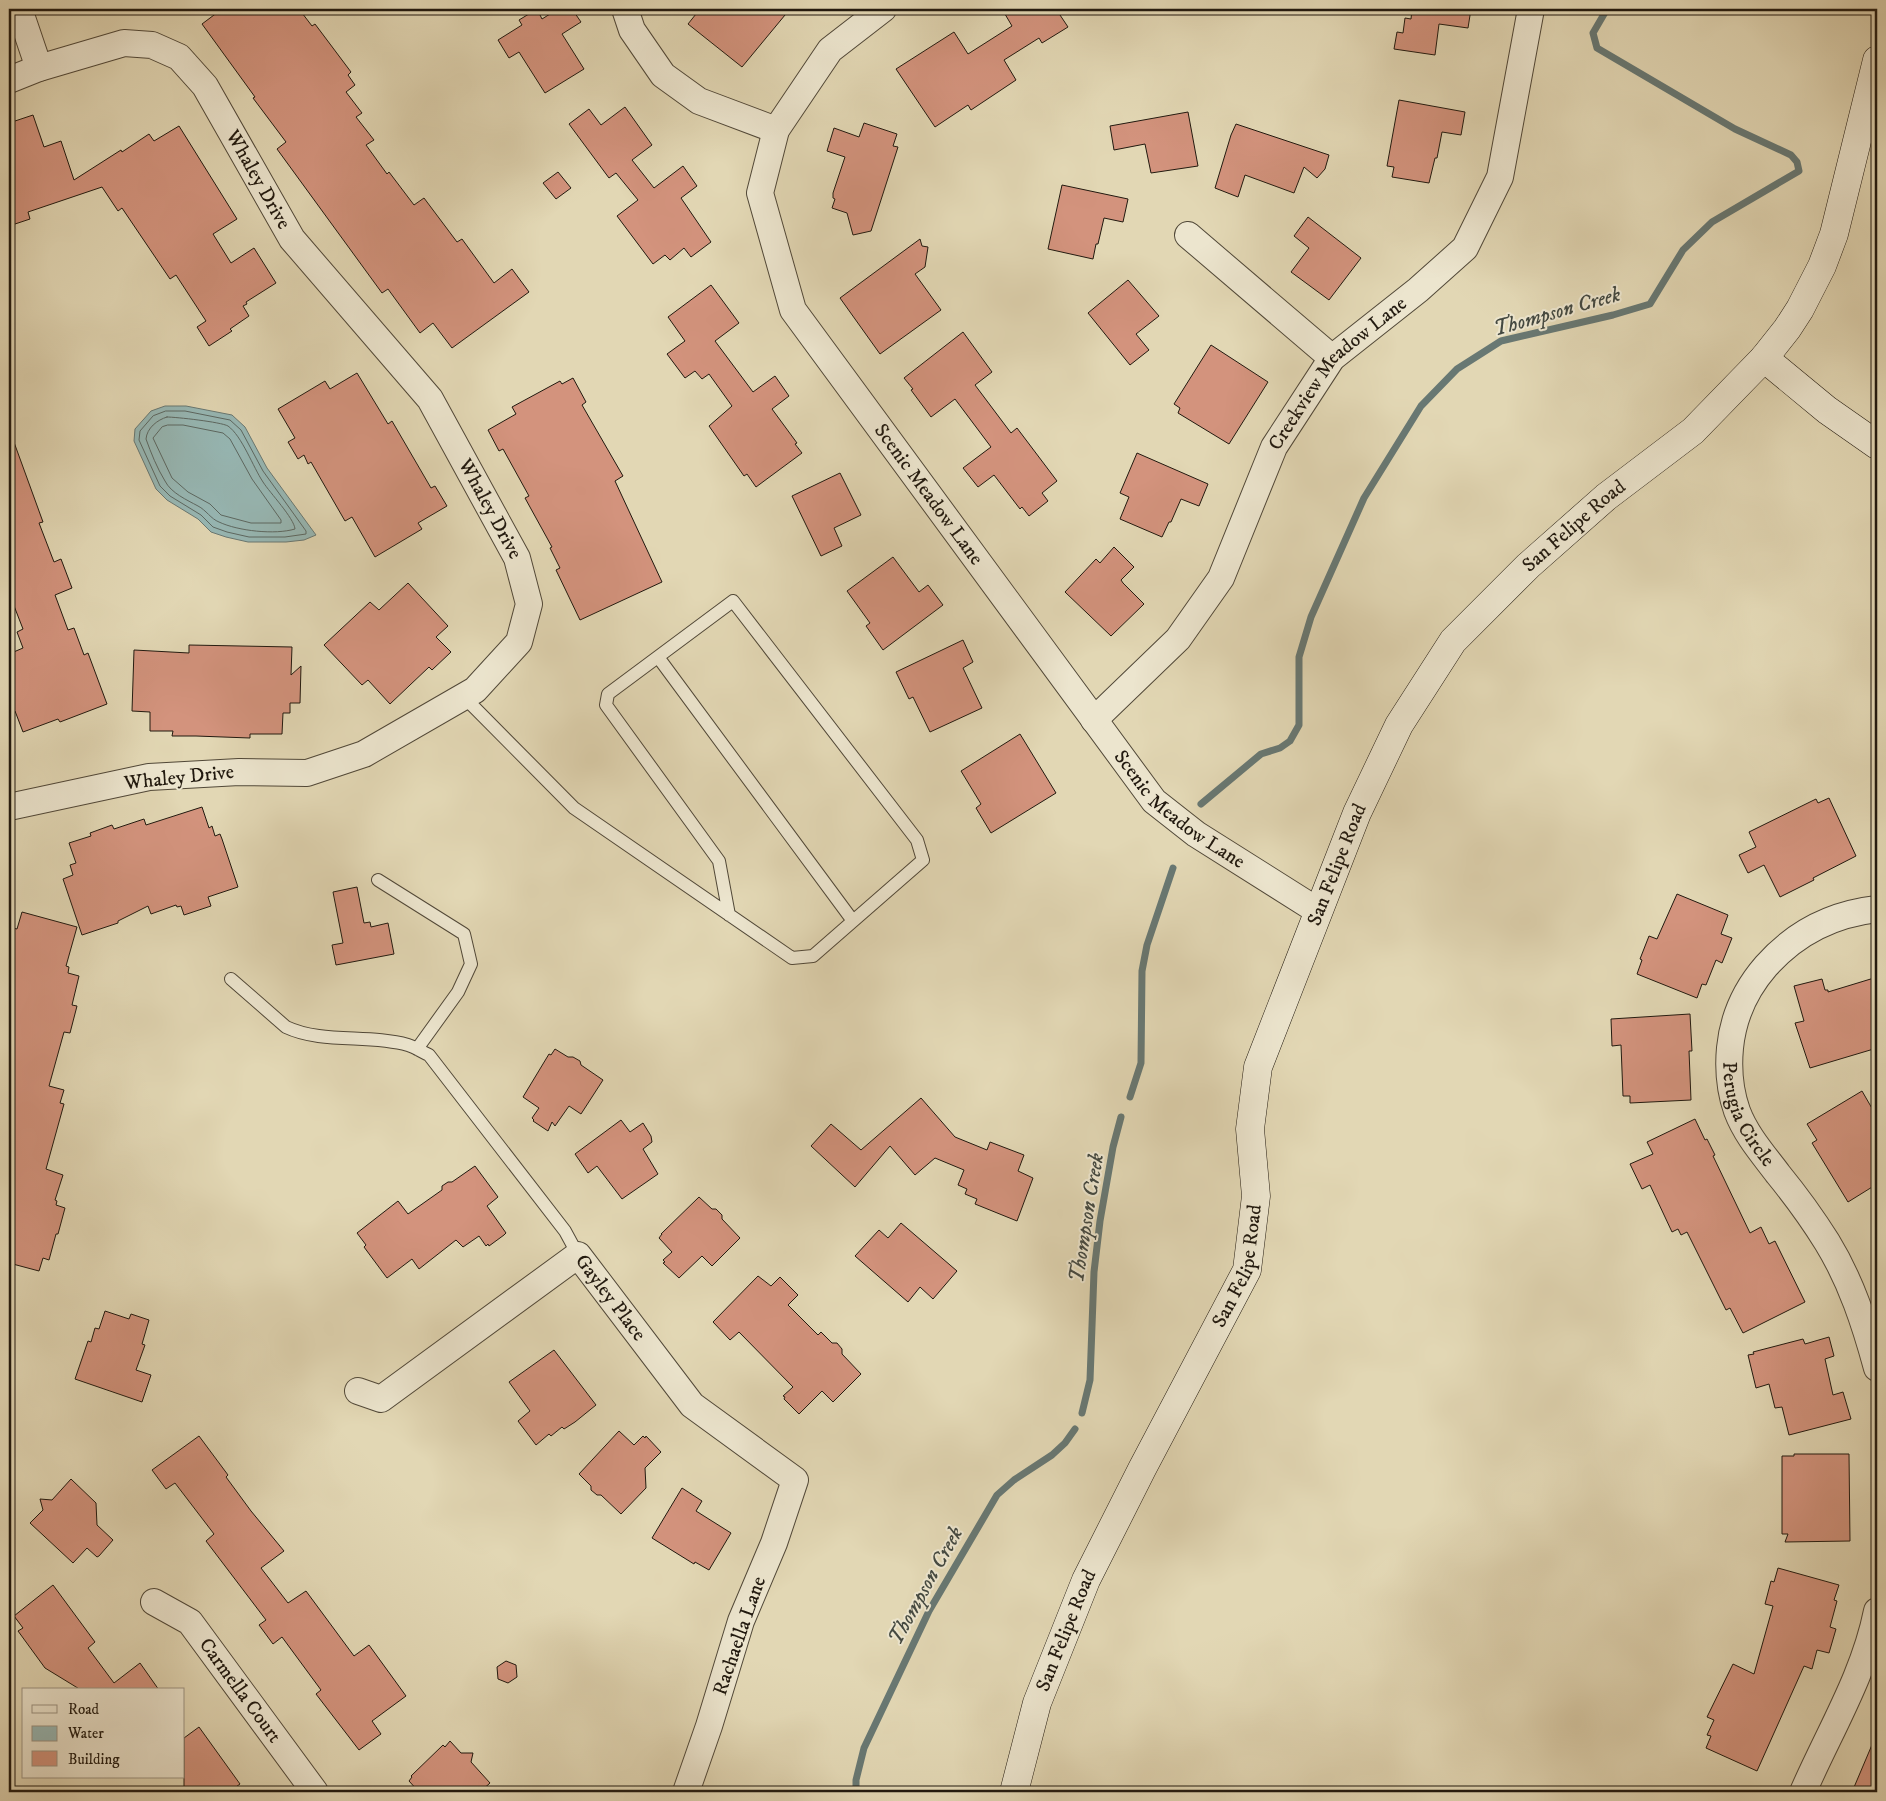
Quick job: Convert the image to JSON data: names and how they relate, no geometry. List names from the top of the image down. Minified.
{"streets":{"street":["Whaley Drive","Creekview Meadow Lane","Scenic Meadow Lane","San Felipe Road","Perugia Circle","Gayley Place","Rachaella Lane","Carmella Court"]},"crossings":[["Creekview Meadow Lane","Scenic Meadow Lane"],["Scenic Meadow Lane","San Felipe Road"],["Gayley Place","Rachaella Lane"]],"water":["Thompson Creek"],"legend":["Road","Water","Building"]}
